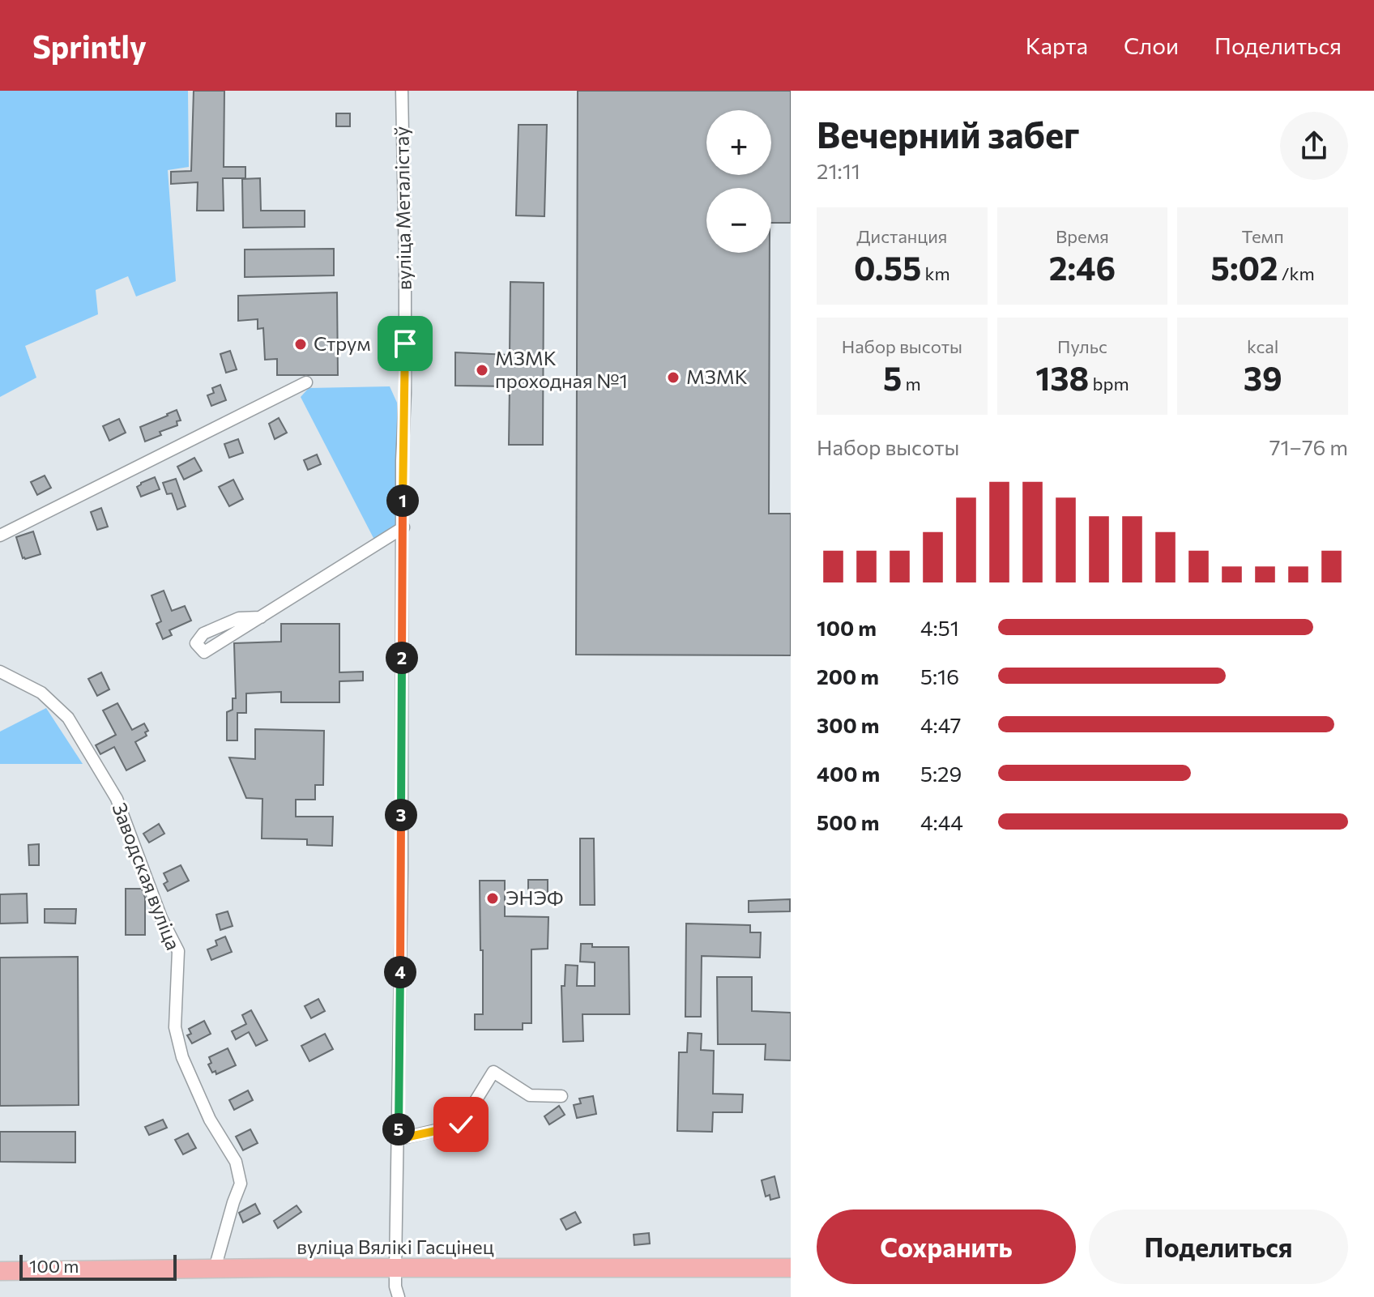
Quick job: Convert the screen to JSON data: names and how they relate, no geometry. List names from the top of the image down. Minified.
{"streets":{"main road":["вуліца Вялікі Гасцінец"],"street":["вуліца Металістаў","Заводская вуліца"]},"crossings":[["вуліца Металістаў","вуліца Вялікі Гасцінец"],["Заводская вуліца","вуліца Вялікі Гасцінец"]],"places":["Струм","МЗМК проходная №1","МЗМК","ЭНЭФ"],"scale_bar":"100 m","page":{"header":"Sprintly","nav":["Карта","Слои","Поделиться"],"heading":["Вечерний забег","21:11"],"map_buttons":["+","−"],"stats":[["Дистанция","0.55 km"],["Время","2:46"],["Темп","5:02 /km"],["Набор высоты","5 m"],["Пульс","138 bpm"],["kcal","39"]],"chart":["Набор высоты","71–76 m"],"pins":["1","2","3","4","5"],"list":[{"name":"100 m","note":"4:51"},{"name":"200 m","note":"5:16"},{"name":"300 m","note":"4:47"},{"name":"400 m","note":"5:29"},{"name":"500 m","note":"4:44"}],"buttons":["Сохранить","Поделиться"],"scale":"100 m"}}
